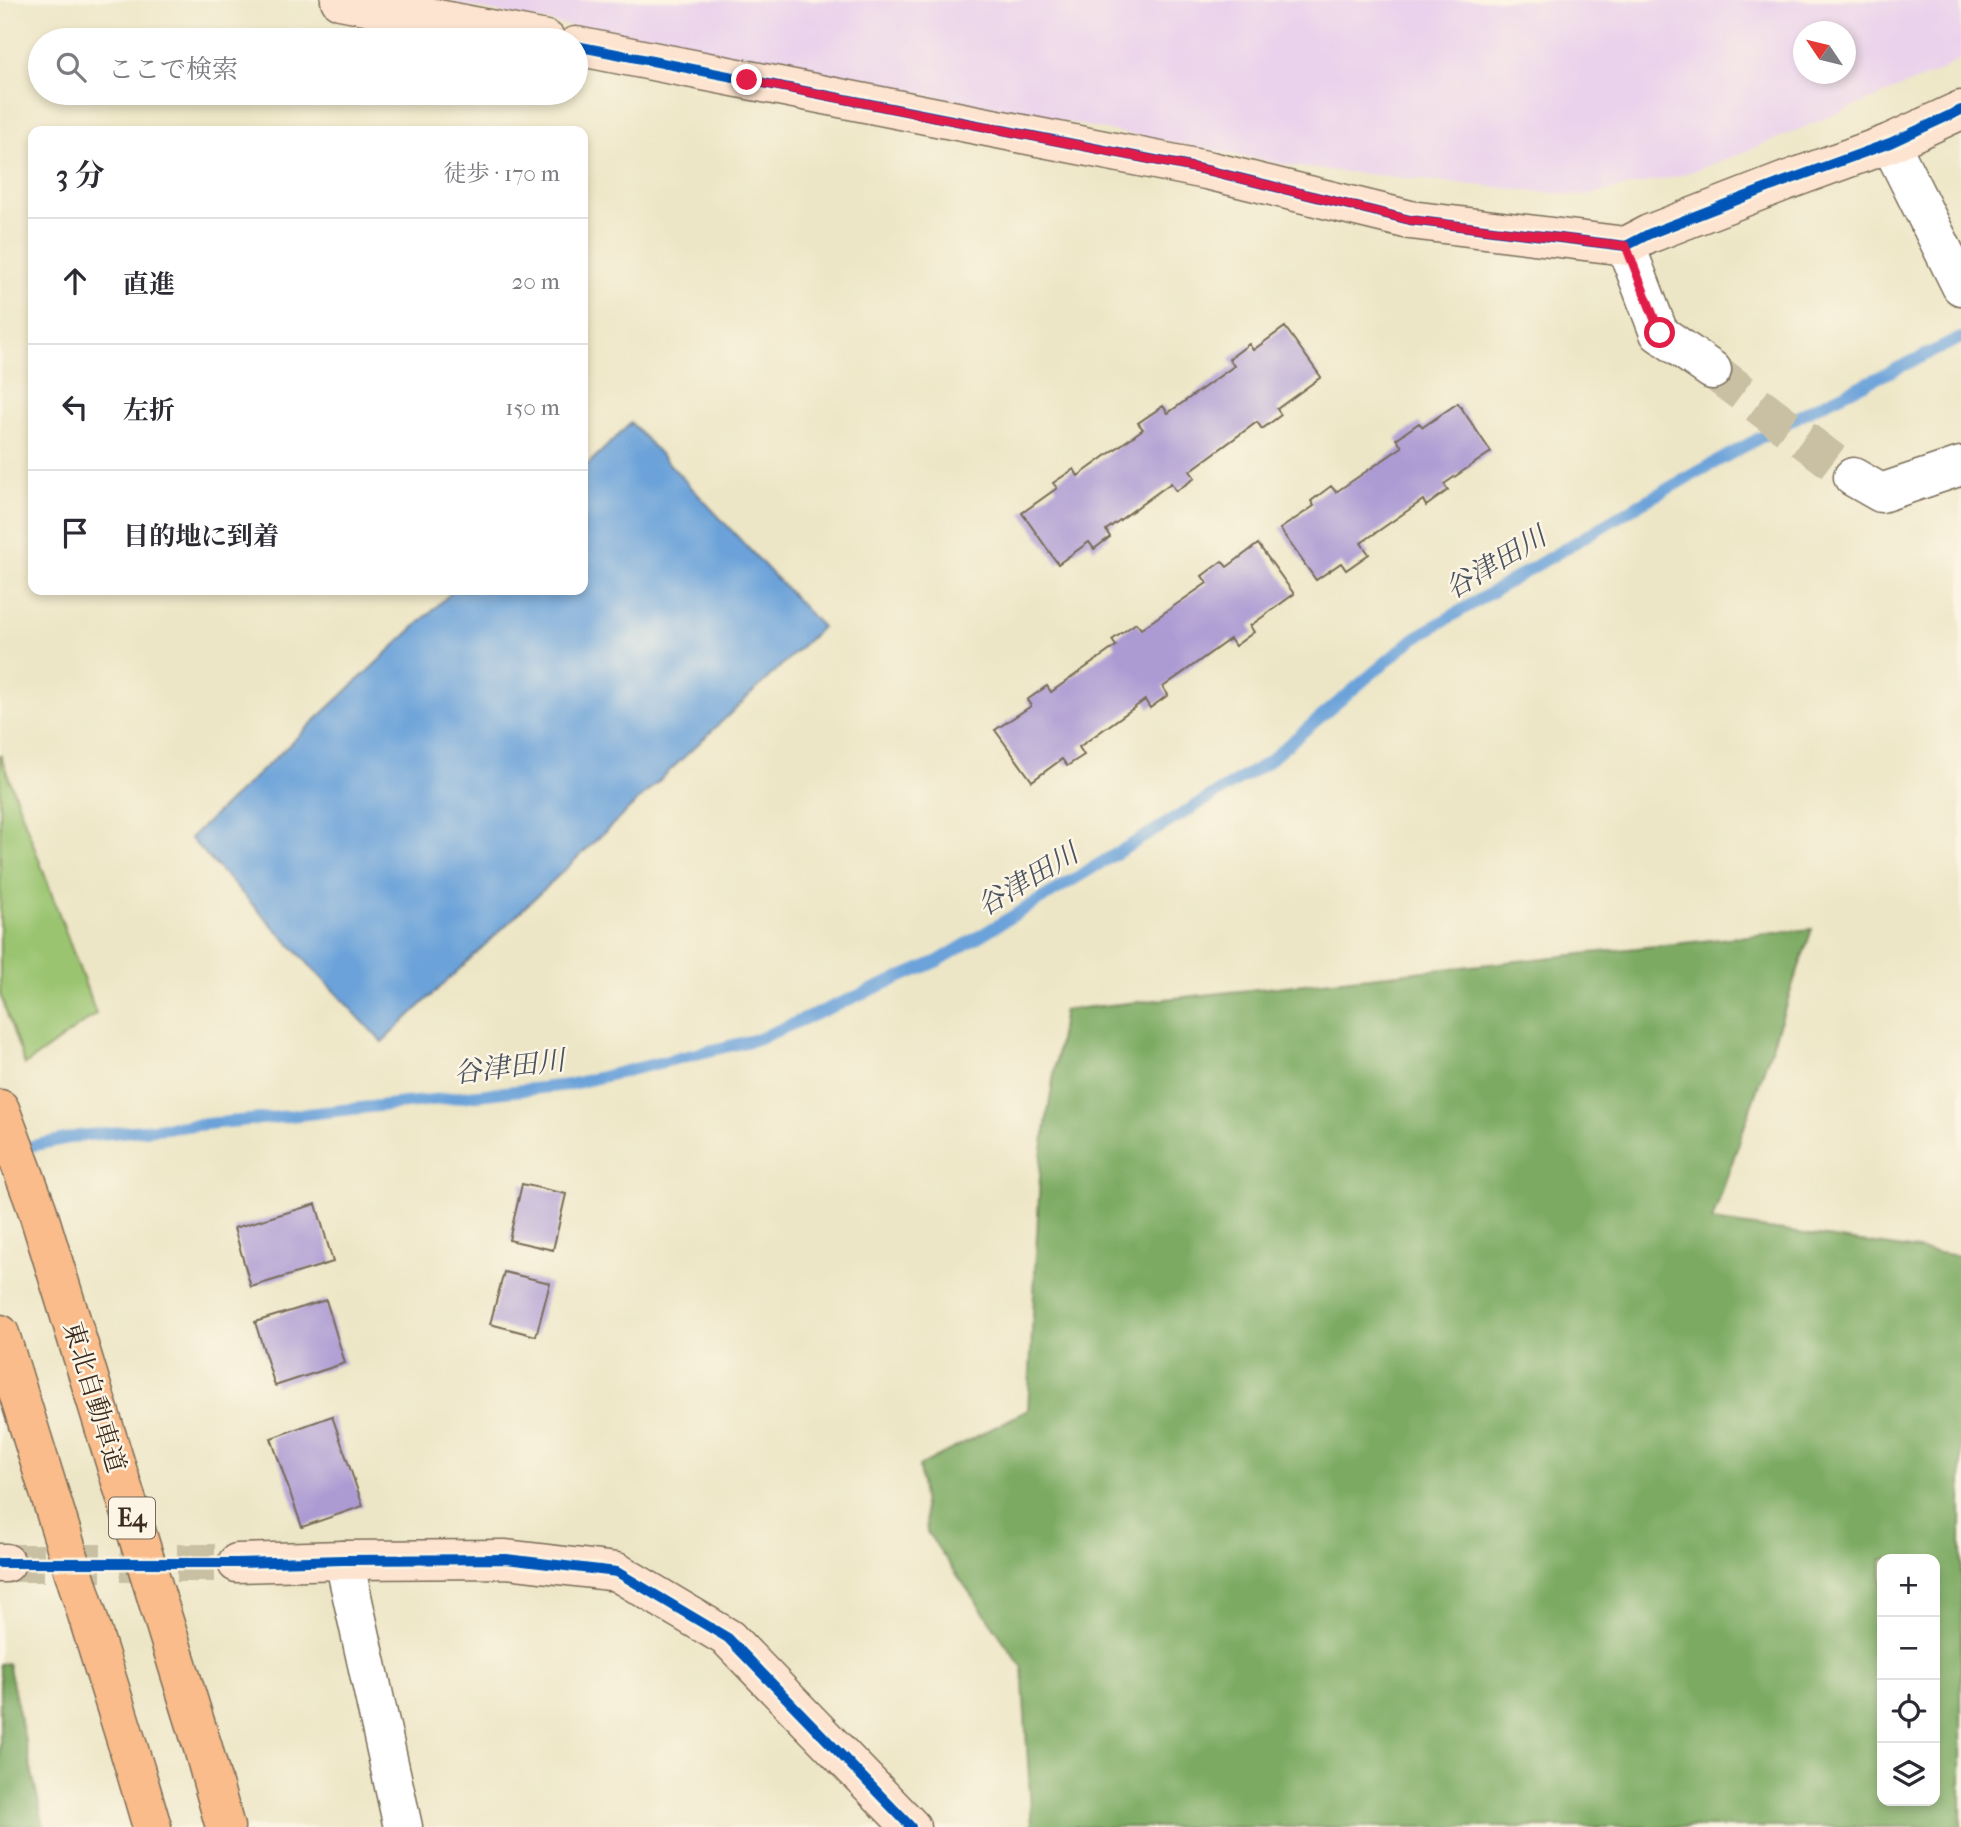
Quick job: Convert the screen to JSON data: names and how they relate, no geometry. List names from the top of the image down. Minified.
{"streets":{"highway":["東北自動車道","E4"]},"water":["谷津田川"],"north":"top left","page":{"search":"ここで検索","heading":["3 分","徒歩 · 170 m"],"list":[["直進","20 m"],["左折","150 m"],"目的地に到着"],"map_buttons":["+","−"]}}
